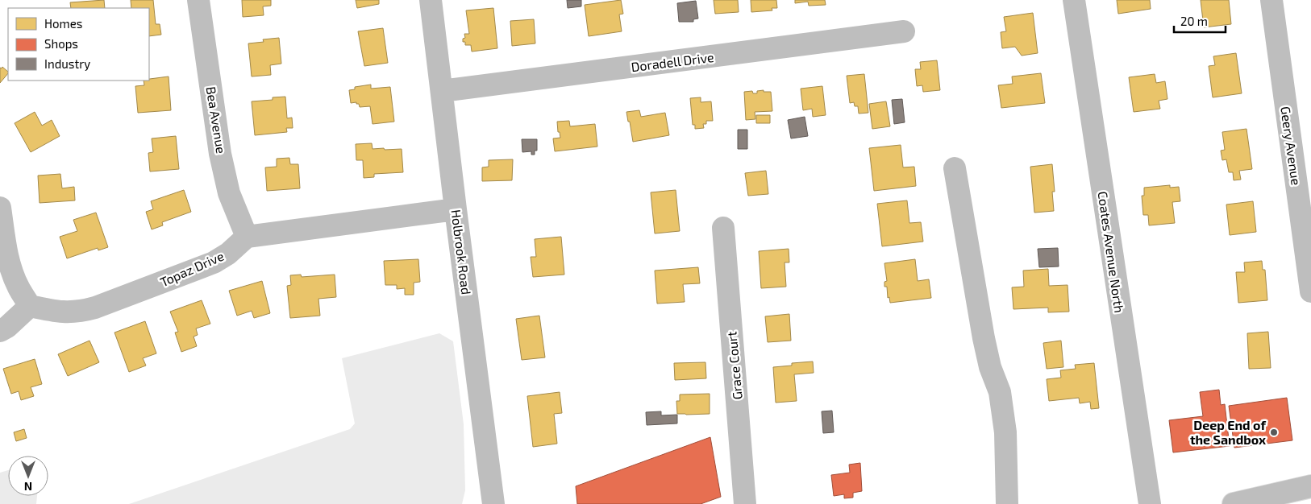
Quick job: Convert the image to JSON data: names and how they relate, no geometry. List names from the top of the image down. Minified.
{"streets":{"street":["Doradell Drive","Bea Avenue","Geery Avenue","Holbrook Road","Coates Avenue North","Topaz Drive","Grace Court"]},"crossings":[["Doradell Drive","Holbrook Road"],["Bea Avenue","Topaz Drive"]],"places":["Deep End of the Sandbox"],"legend":["Homes","Shops","Industry"],"scale_bar":"20 m","north":"bottom"}
